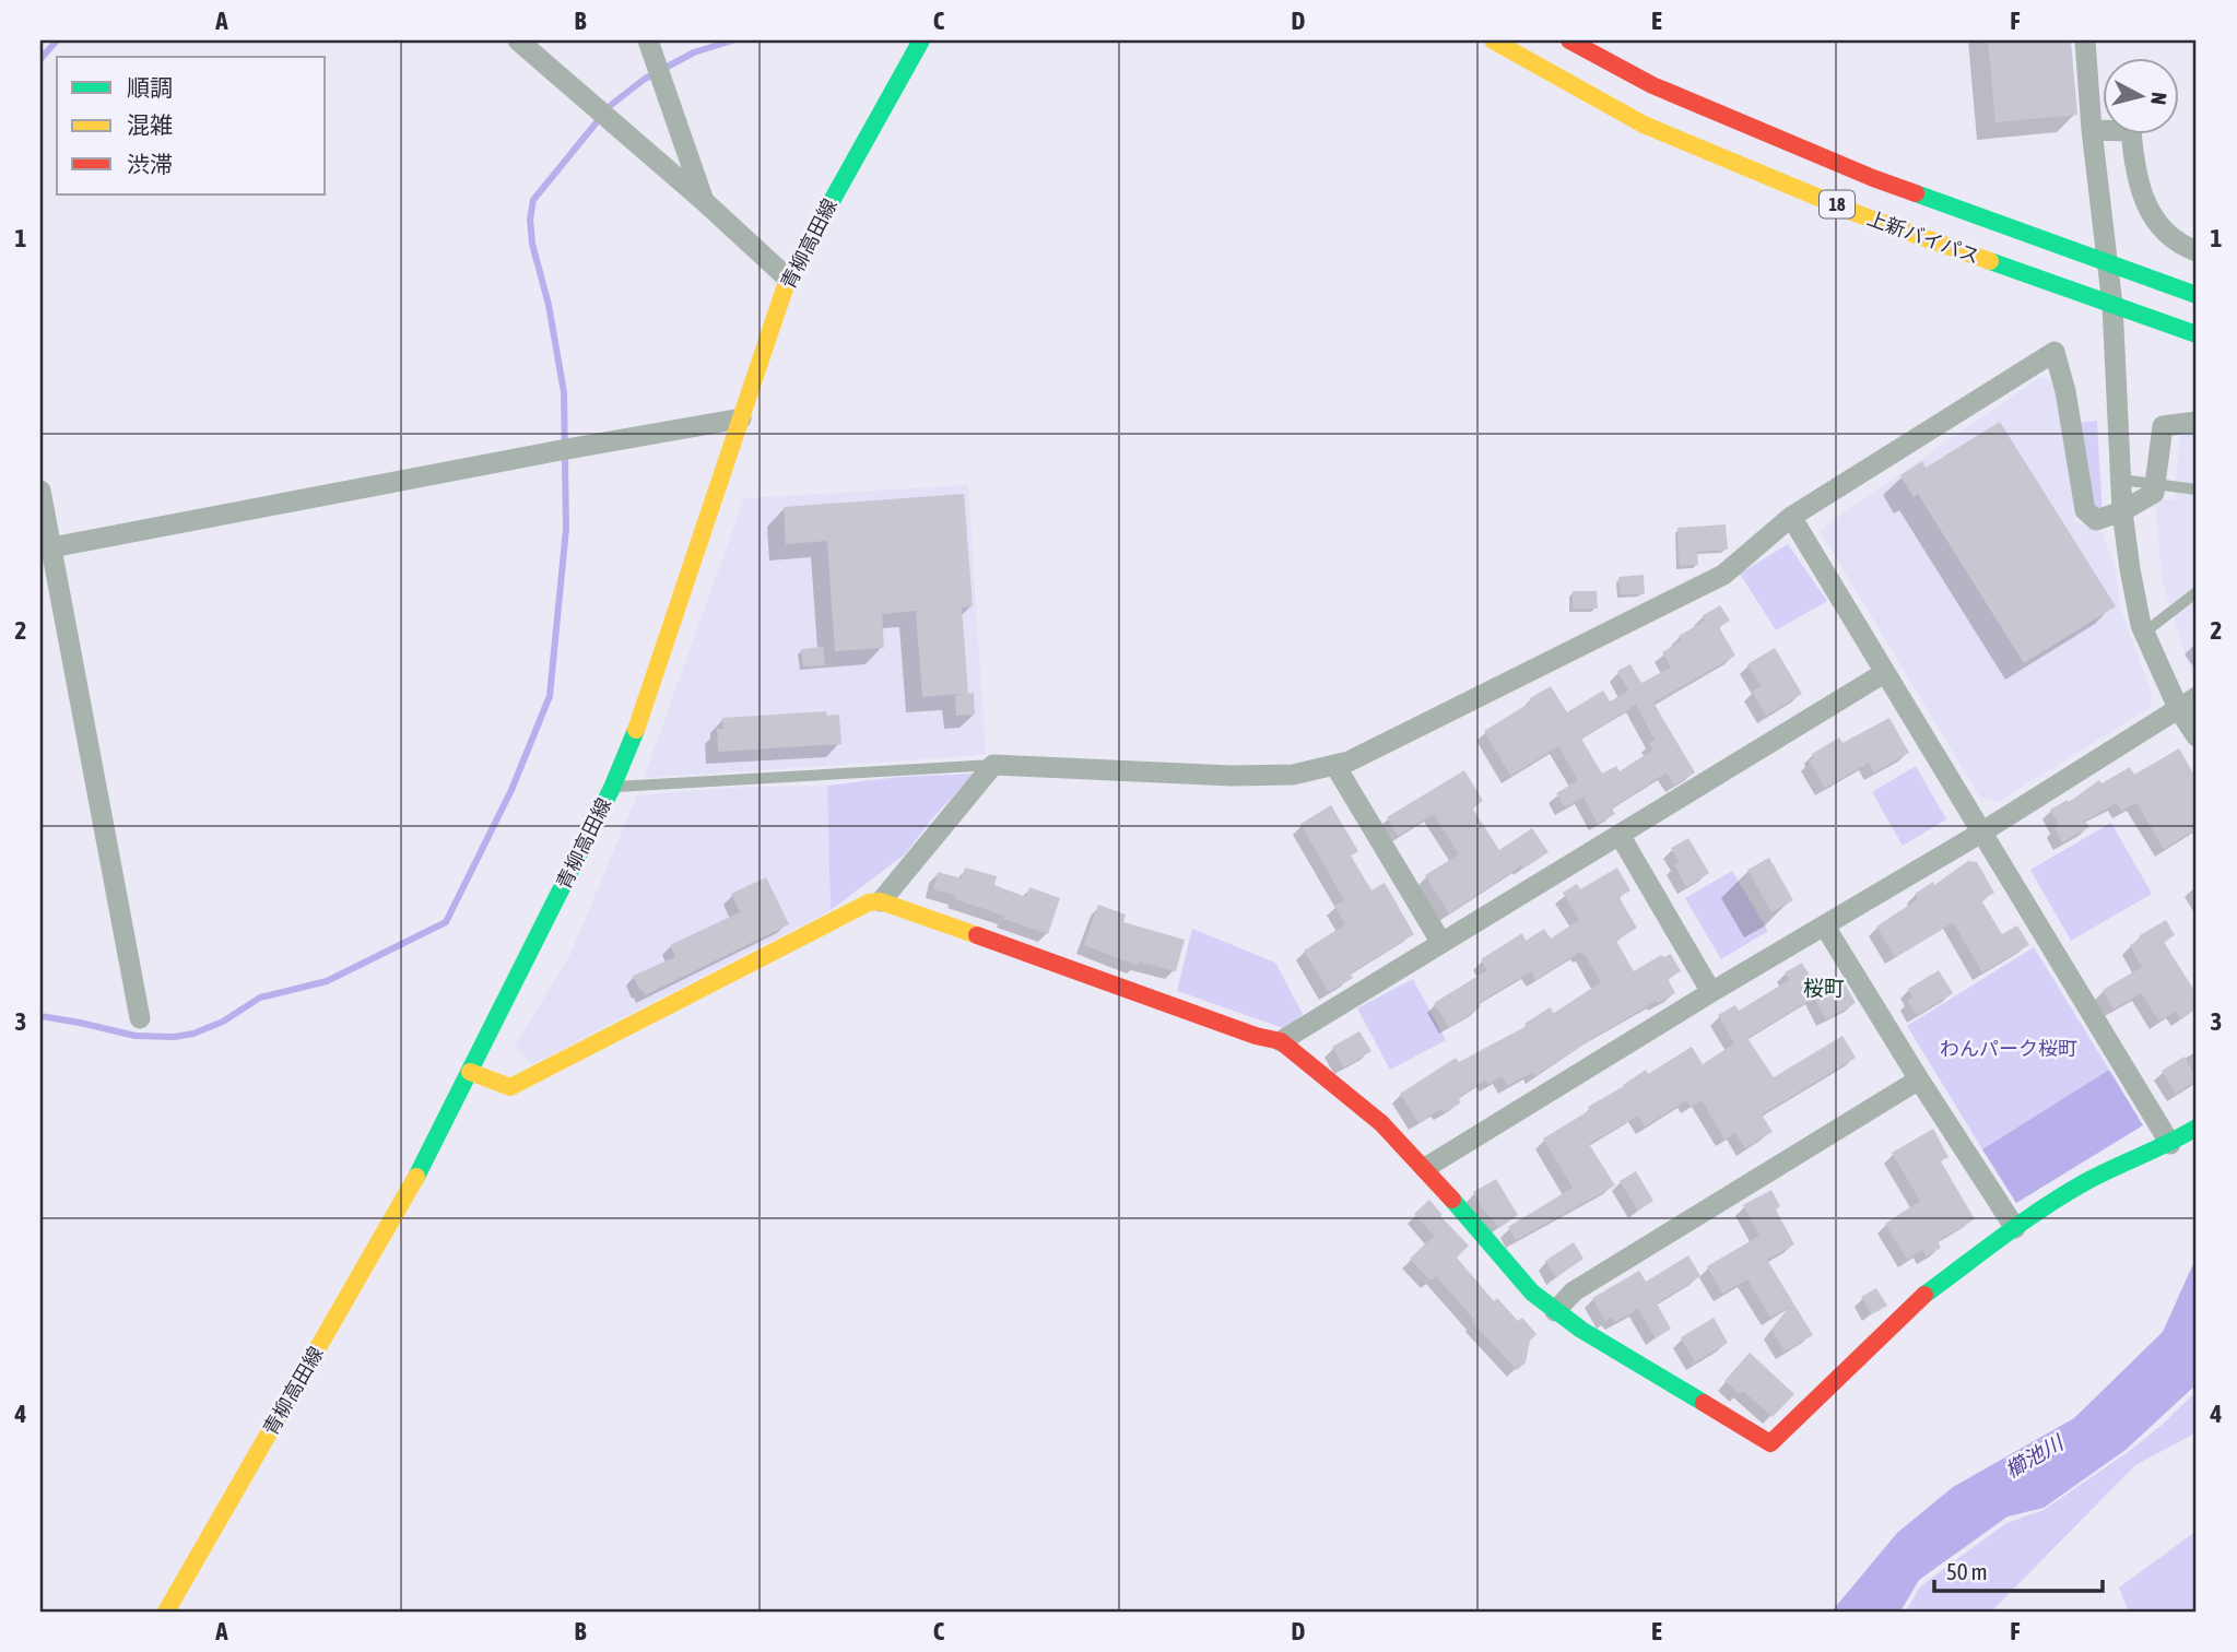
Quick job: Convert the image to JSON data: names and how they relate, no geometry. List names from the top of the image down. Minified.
{"streets":{"main road":["18","上新バイパス","青柳高田線"]},"districts":["桜町"],"water":["櫛池川"],"parks":["わんパーク桜町"],"legend":["順調","混雑","渋滞"],"scale_bar":"50 m","north":"right","grid":{"columns":["A","B","C","D","E","F"],"rows":["1","2","3","4"]}}
